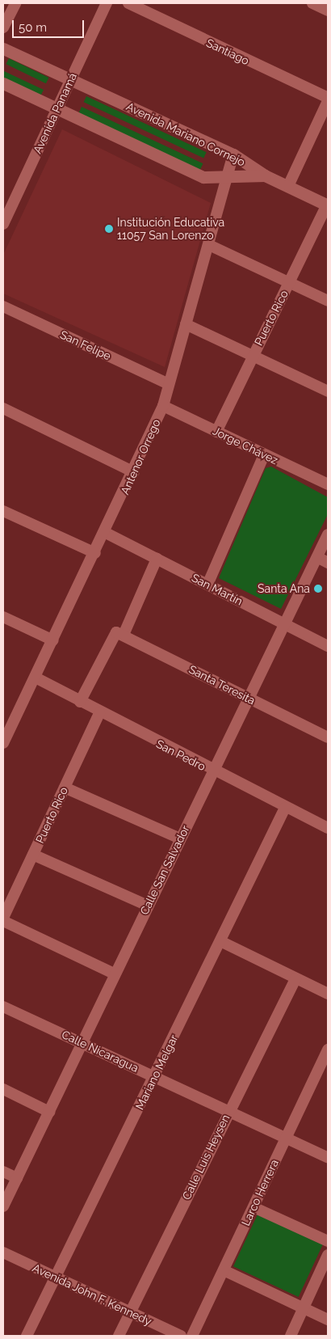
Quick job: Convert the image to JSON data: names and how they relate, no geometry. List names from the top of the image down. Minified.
{"streets":{"street":["Santiago","Avenida Panamá","Avenida Mariano Cornejo","Puerto Rico","San Felipe","Jorge Chávez","Antenor Orrego","San Martín","Santa Teresita","San Pedro","Calle San Salvador","Calle Nicaragua","Mariano Melgar","Calle Luis Heysen","Larco Herrera","Avenida John F. Kennedy"]},"crossings":[["Avenida Panamá","Avenida Mariano Cornejo"],["Avenida Mariano Cornejo","Antenor Orrego"],["Puerto Rico","Jorge Chávez"],["Puerto Rico","San Pedro"],["San Felipe","Antenor Orrego"],["Jorge Chávez","Antenor Orrego"],["Antenor Orrego","San Martín"],["Antenor Orrego","San Pedro"],["San Martín","Calle San Salvador"],["Santa Teresita","Calle San Salvador"],["San Pedro","Calle San Salvador"],["San Pedro","Mariano Melgar"],["Calle San Salvador","Calle Nicaragua"],["Calle Nicaragua","Mariano Melgar"],["Calle Nicaragua","Calle Luis Heysen"],["Calle Nicaragua","Larco Herrera"],["Mariano Melgar","Avenida John F. Kennedy"],["Calle Luis Heysen","Avenida John F. Kennedy"]],"places":["Institución Educativa 11057 San Lorenzo","Santa Ana"],"scale_bar":"50 m"}
